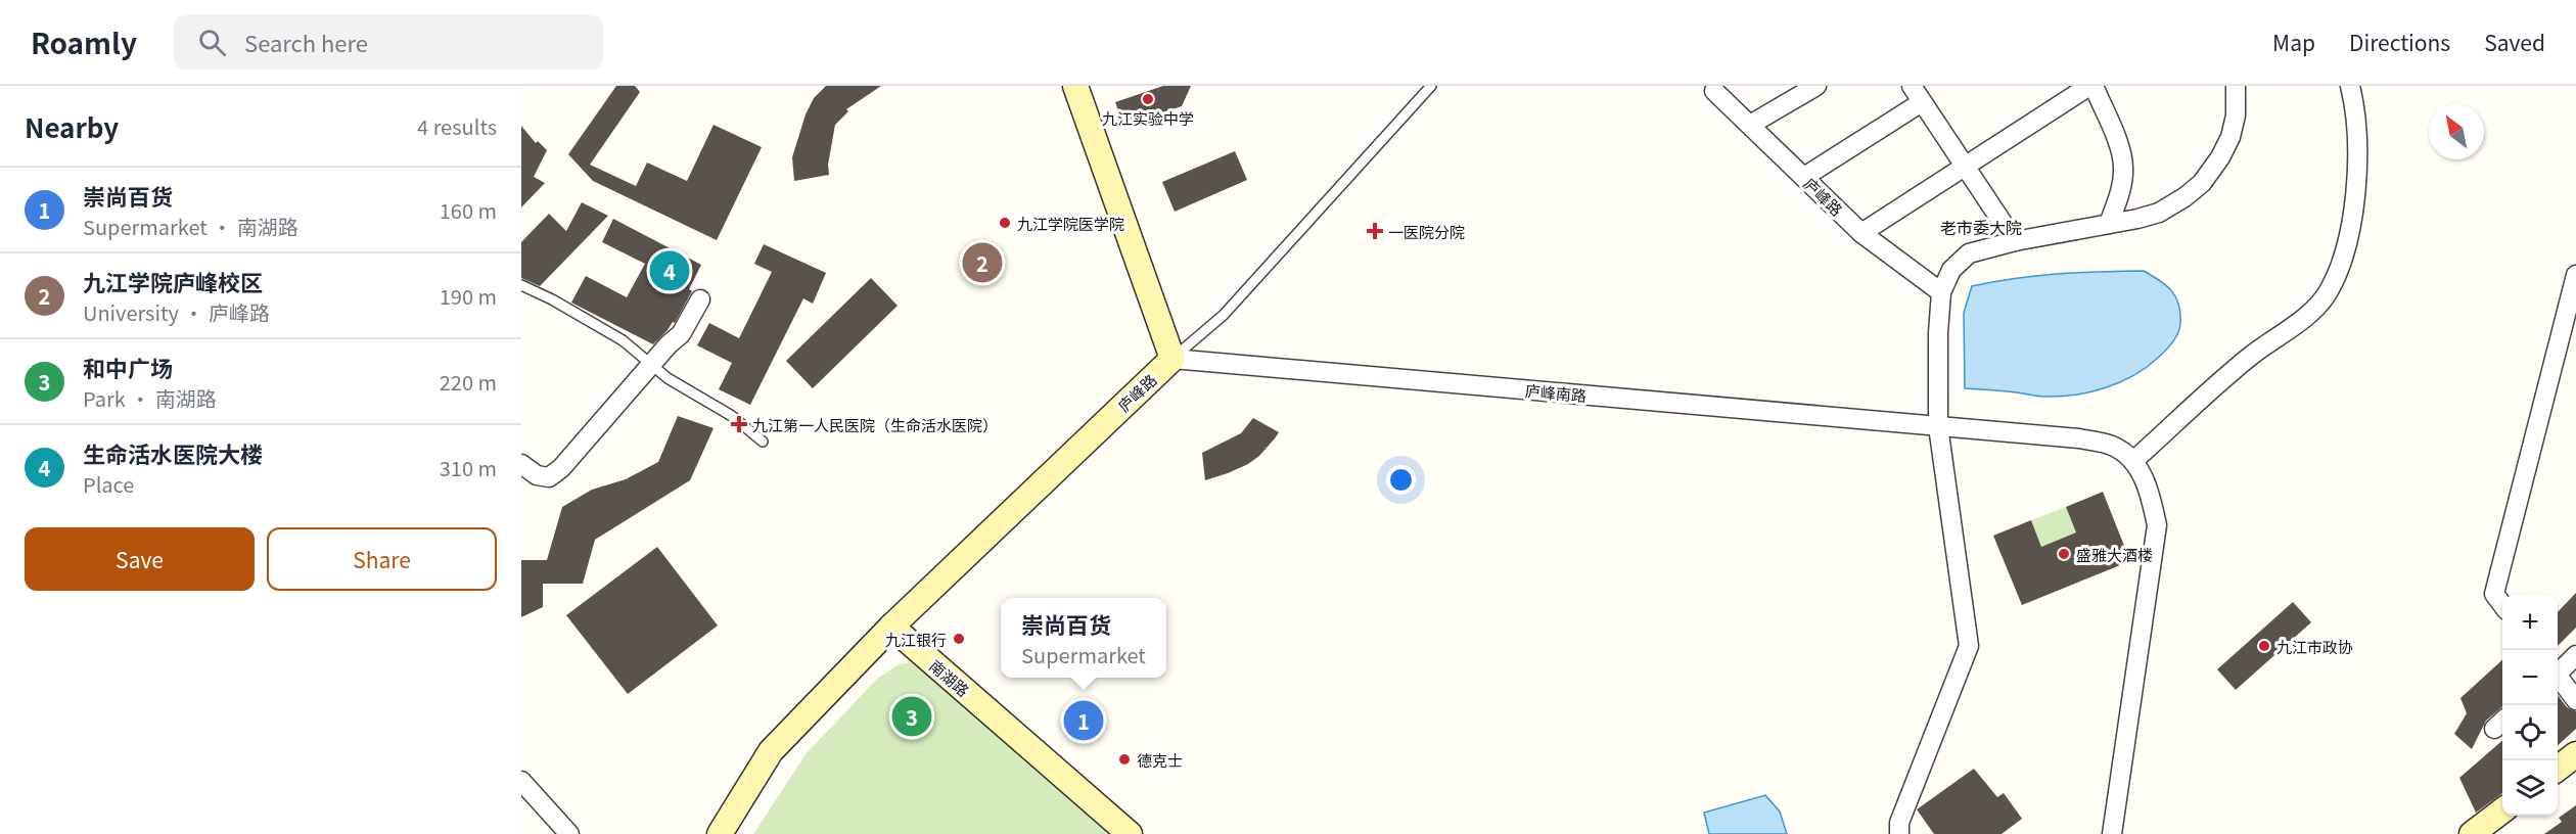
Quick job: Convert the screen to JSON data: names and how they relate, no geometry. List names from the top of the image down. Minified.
{"streets":{"main road":["庐峰路","南湖路"],"street":["庐峰南路"]},"crossings":[["庐峰路","庐峰南路"],["庐峰路","南湖路"]],"districts":["老市委大院"],"places":{"other":["九江实验中学","九江学院医学院","盛雅大酒楼","九江银行","九江市政协","德克士"],"health":["一医院分院","九江第一人民医院（生命活水医院）"]},"north":"top left","page":{"header":"Roamly","search":"Search here","nav":["Map","Directions","Saved"],"heading":["Nearby","4 results"],"list":[{"mark":"1","name":"崇尚百货","note":"Supermarket · 南湖路","value":"160 m"},{"mark":"2","name":"九江学院庐峰校区","note":"University · 庐峰路","value":"190 m"},{"mark":"3","name":"和中广场","note":"Park · 南湖路","value":"220 m"},{"mark":"4","name":"生命活水医院大楼","note":"Place","value":"310 m"}],"pins":["2","4","3","1"],"buttons":["Save","Share"],"map_buttons":["+","−"],"popup":["崇尚百货","Supermarket"]}}
